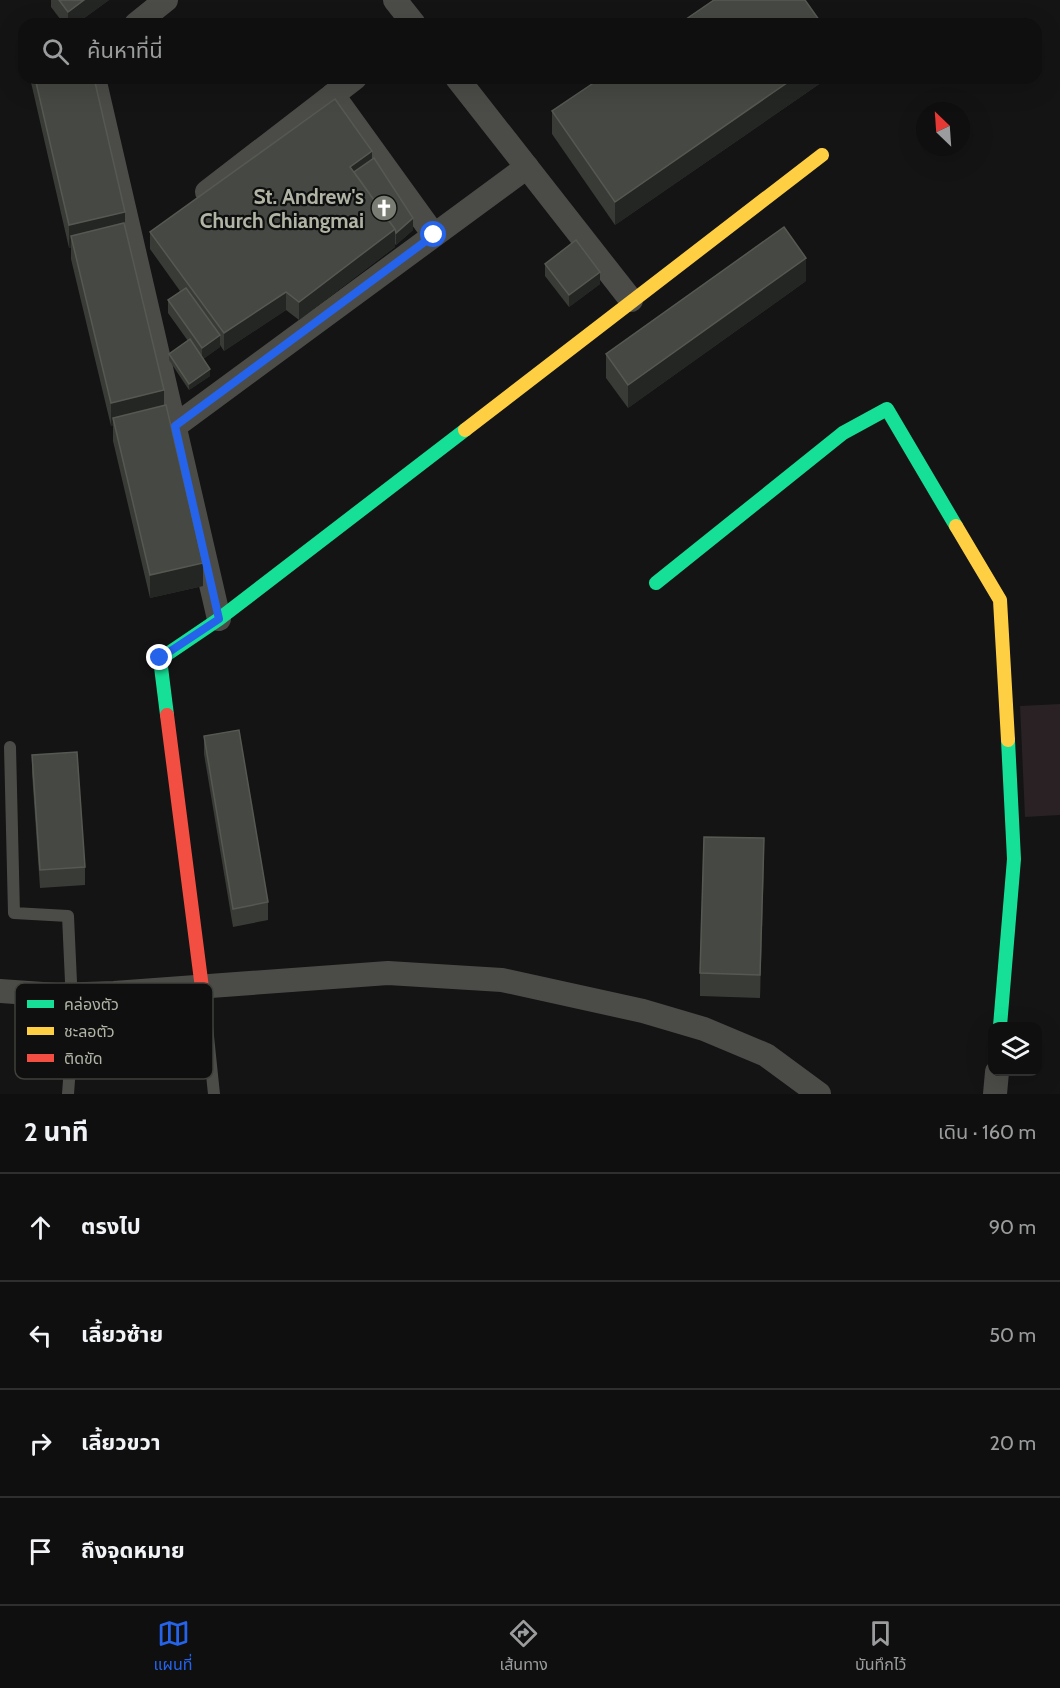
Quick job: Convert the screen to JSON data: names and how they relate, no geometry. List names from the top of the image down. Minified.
{"places":{"church":["St. Andrew's Church Chiangmai"]},"legend":["คล่องตัว","ชะลอตัว","ติดขัด"],"north":"top left","page":{"search":"ค้นหาที่นี่","heading":["2 นาที","เดิน · 160 m"],"list":[["ตรงไป","90 m"],["เลี้ยวซ้าย","50 m"],["เลี้ยวขวา","20 m"],"ถึงจุดหมาย"],"nav":["แผนที่","เส้นทาง","บันทึกไว้"]}}
